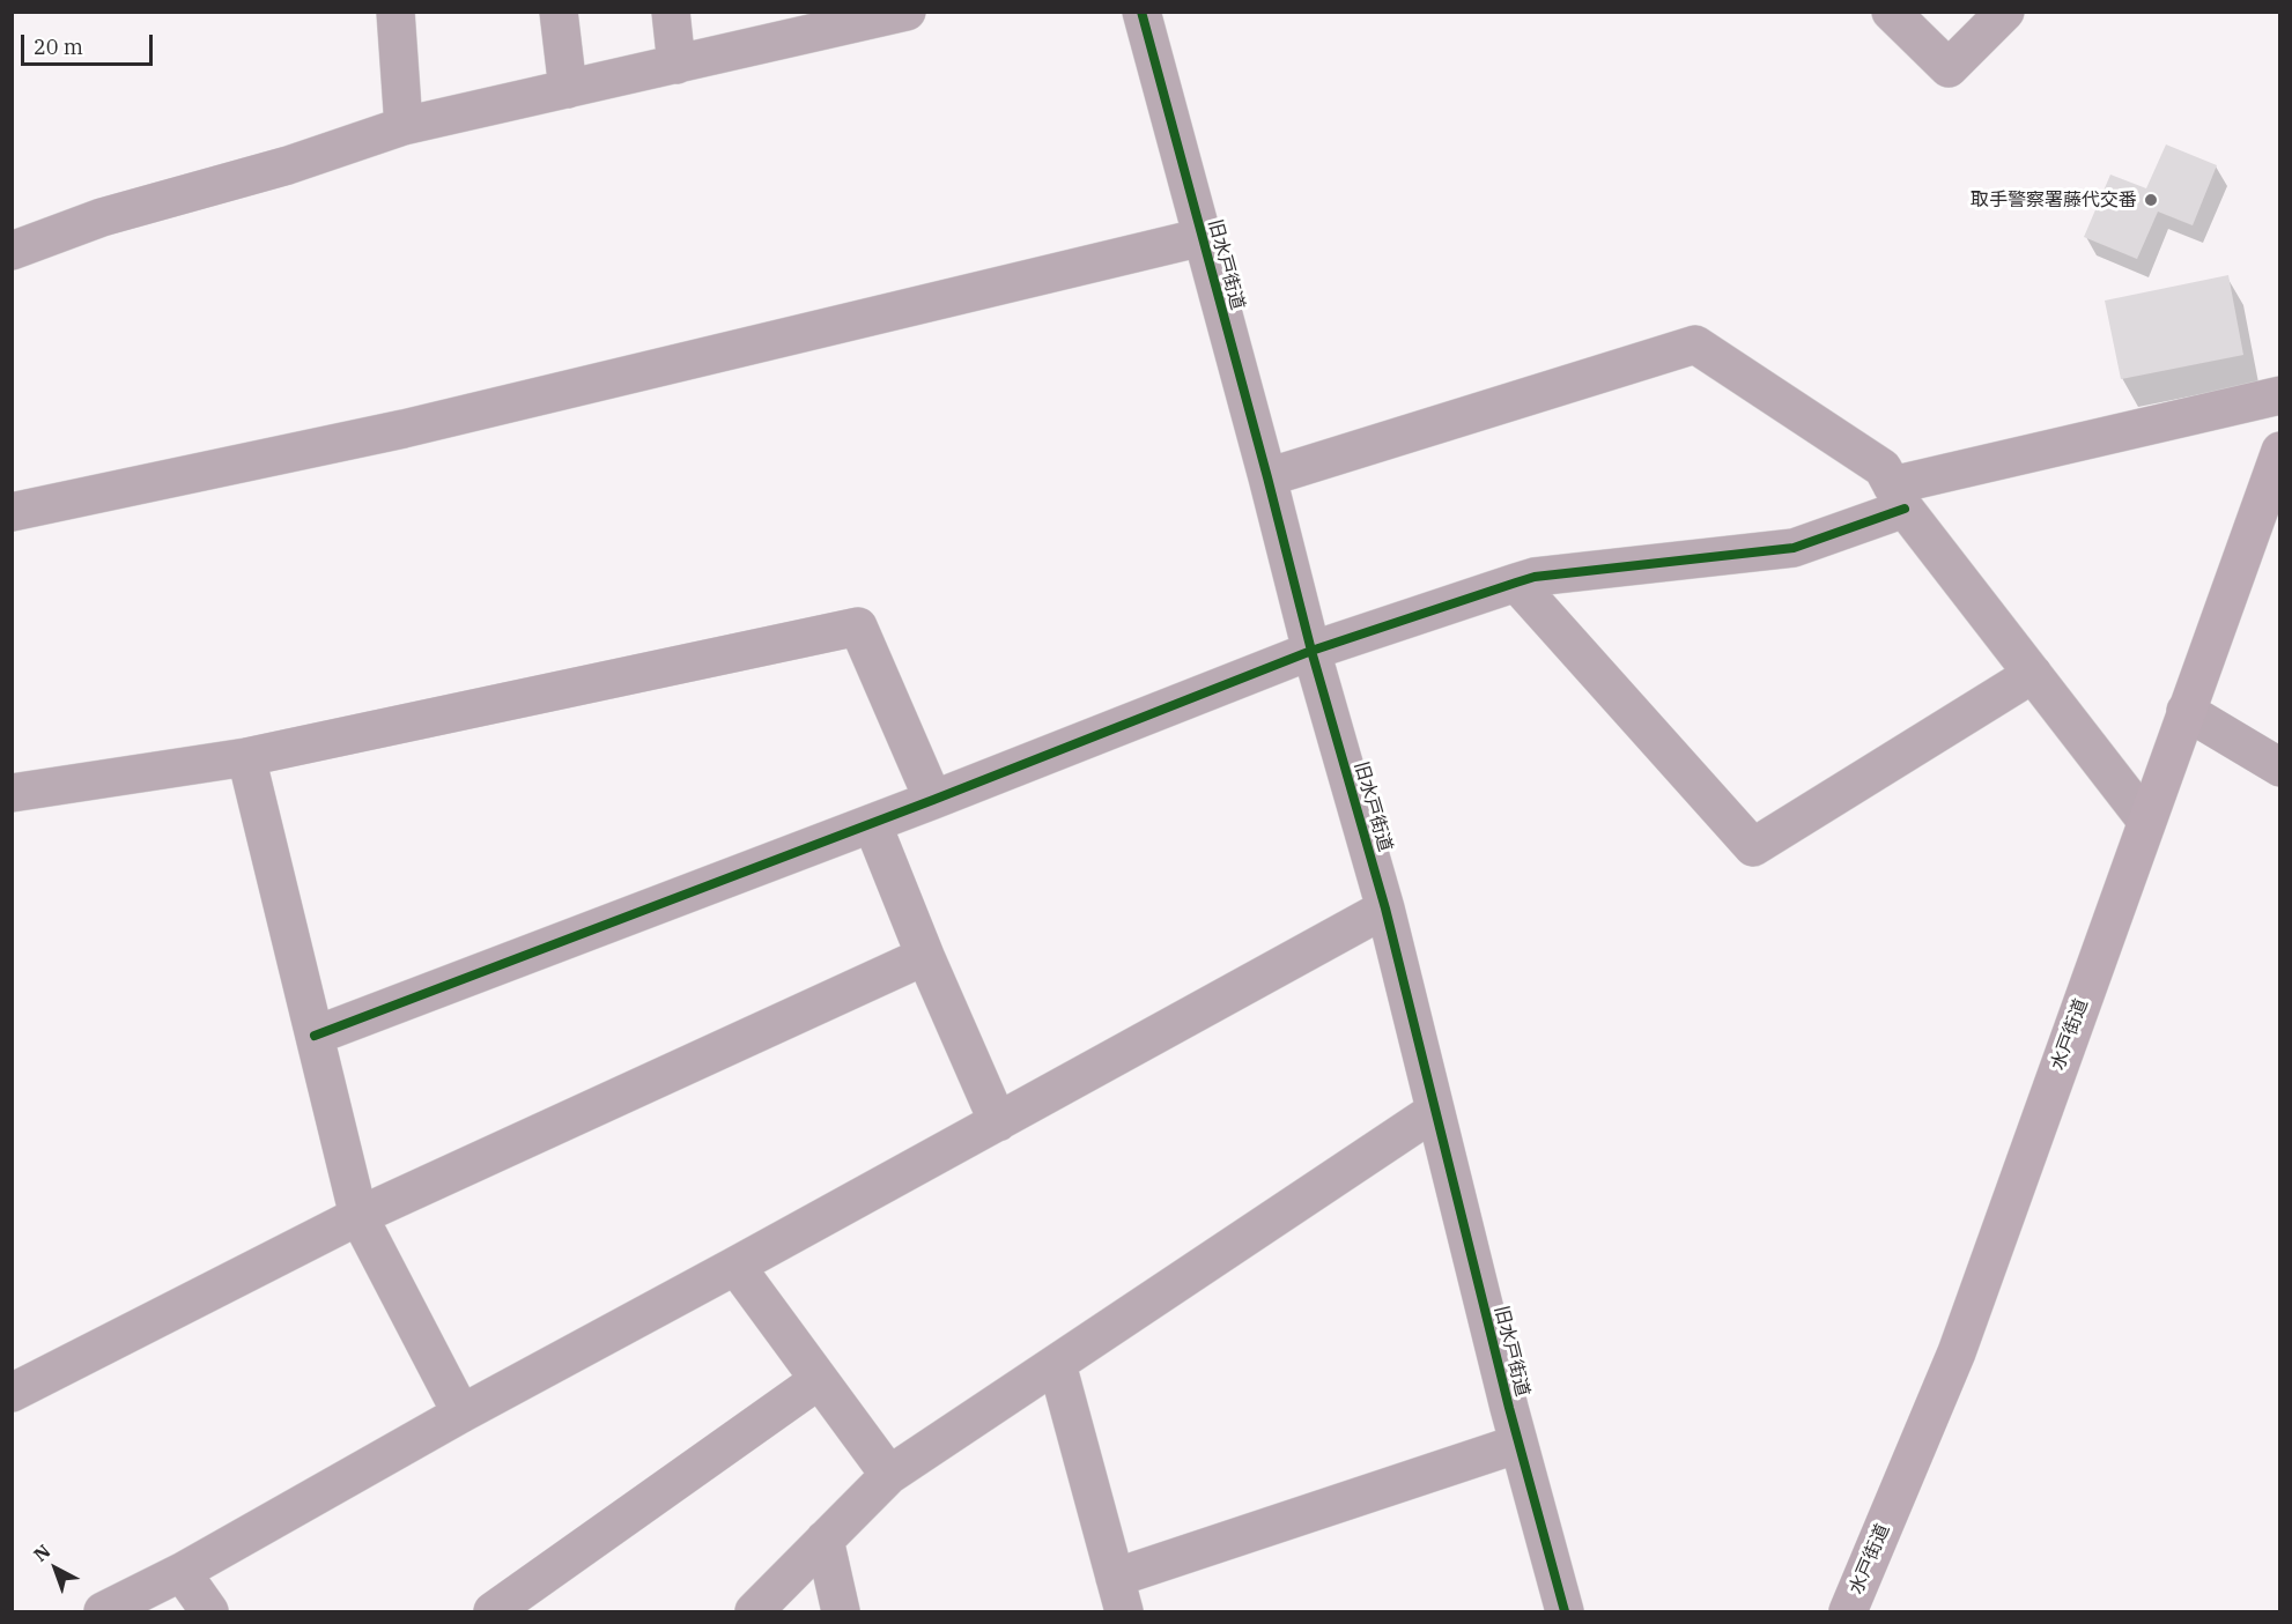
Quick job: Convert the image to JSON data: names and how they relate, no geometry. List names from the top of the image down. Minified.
{"streets":{"main road":["水戸街道"],"street":["旧水戸街道"]},"places":["取手警察署藤代交番"],"scale_bar":"20 m","north":"top left"}
